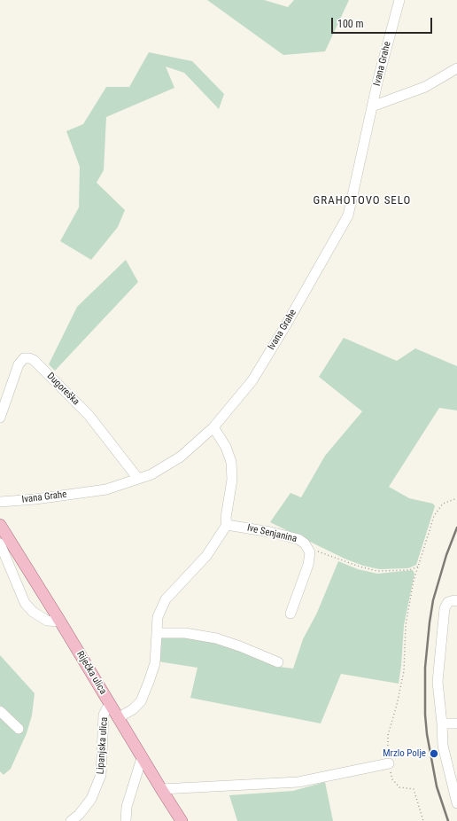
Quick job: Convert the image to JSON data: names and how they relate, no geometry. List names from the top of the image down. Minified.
{"streets":{"main road":["Riječka ulica"],"street":["Ivana Grahe","Dugoreška","Ive Senjanina","Lipanjska ulica"]},"crossings":[["Ivana Grahe","Dugoreška"],["Riječka ulica","Lipanjska ulica"]],"districts":["GRAHOTOVO SELO"],"places":["Mrzlo Polje"],"scale_bar":"100 m"}
